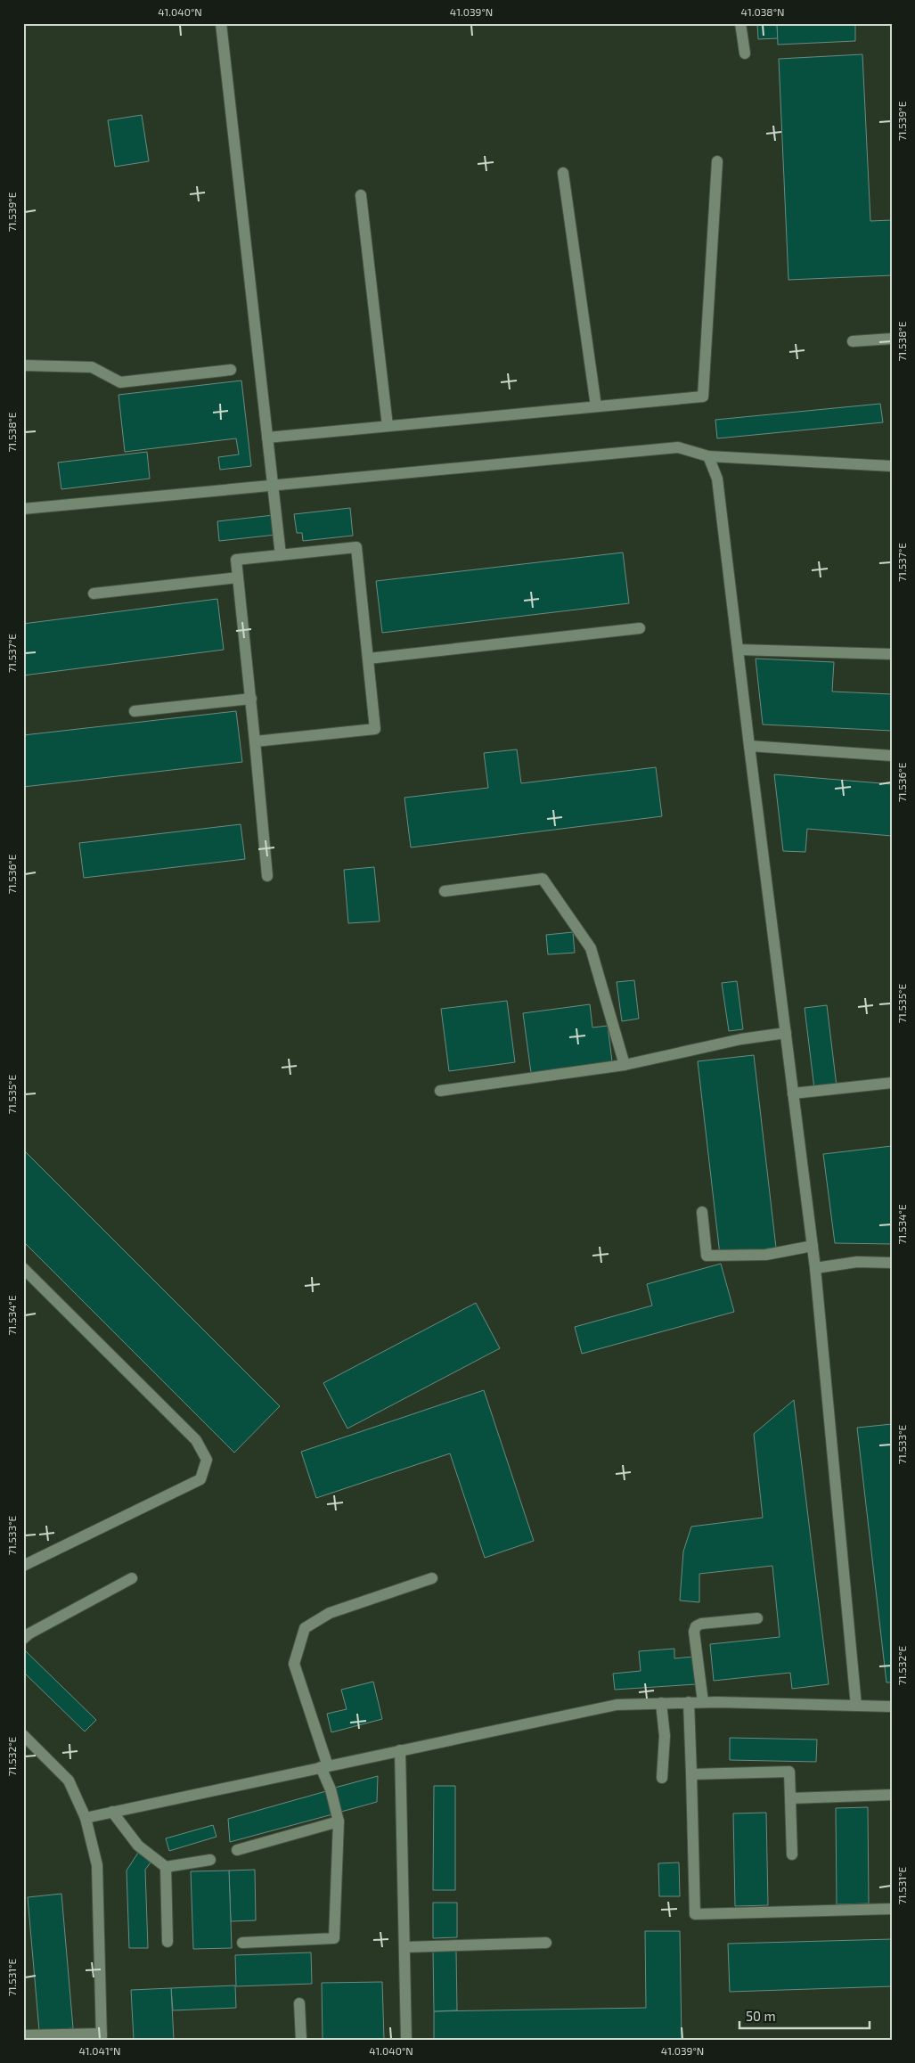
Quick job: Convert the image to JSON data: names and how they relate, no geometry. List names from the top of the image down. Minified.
{"scale_bar":"50 m","coordinates":["41.040°N","41.039°N","41.038°N","71.539°E","71.538°E","71.537°E","71.536°E","71.535°E","71.534°E","71.533°E","71.532°E","71.531°E","41.041°N"]}
